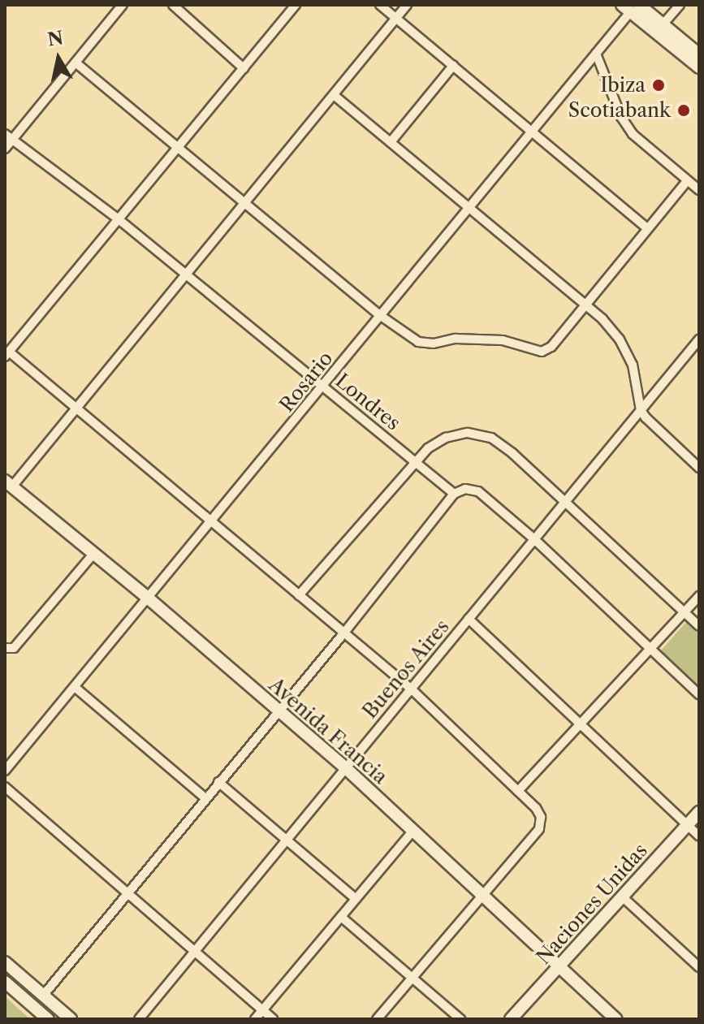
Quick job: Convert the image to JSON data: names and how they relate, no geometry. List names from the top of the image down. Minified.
{"streets":{"street":["Rosario","Londres","Buenos Aires","Avenida Francia","Naciones Unidas"]},"crossings":[["Rosario","Londres"],["Rosario","Avenida Francia"],["Buenos Aires","Avenida Francia"],["Avenida Francia","Naciones Unidas"]],"places":["Ibiza","Scotiabank"],"north":"top"}
